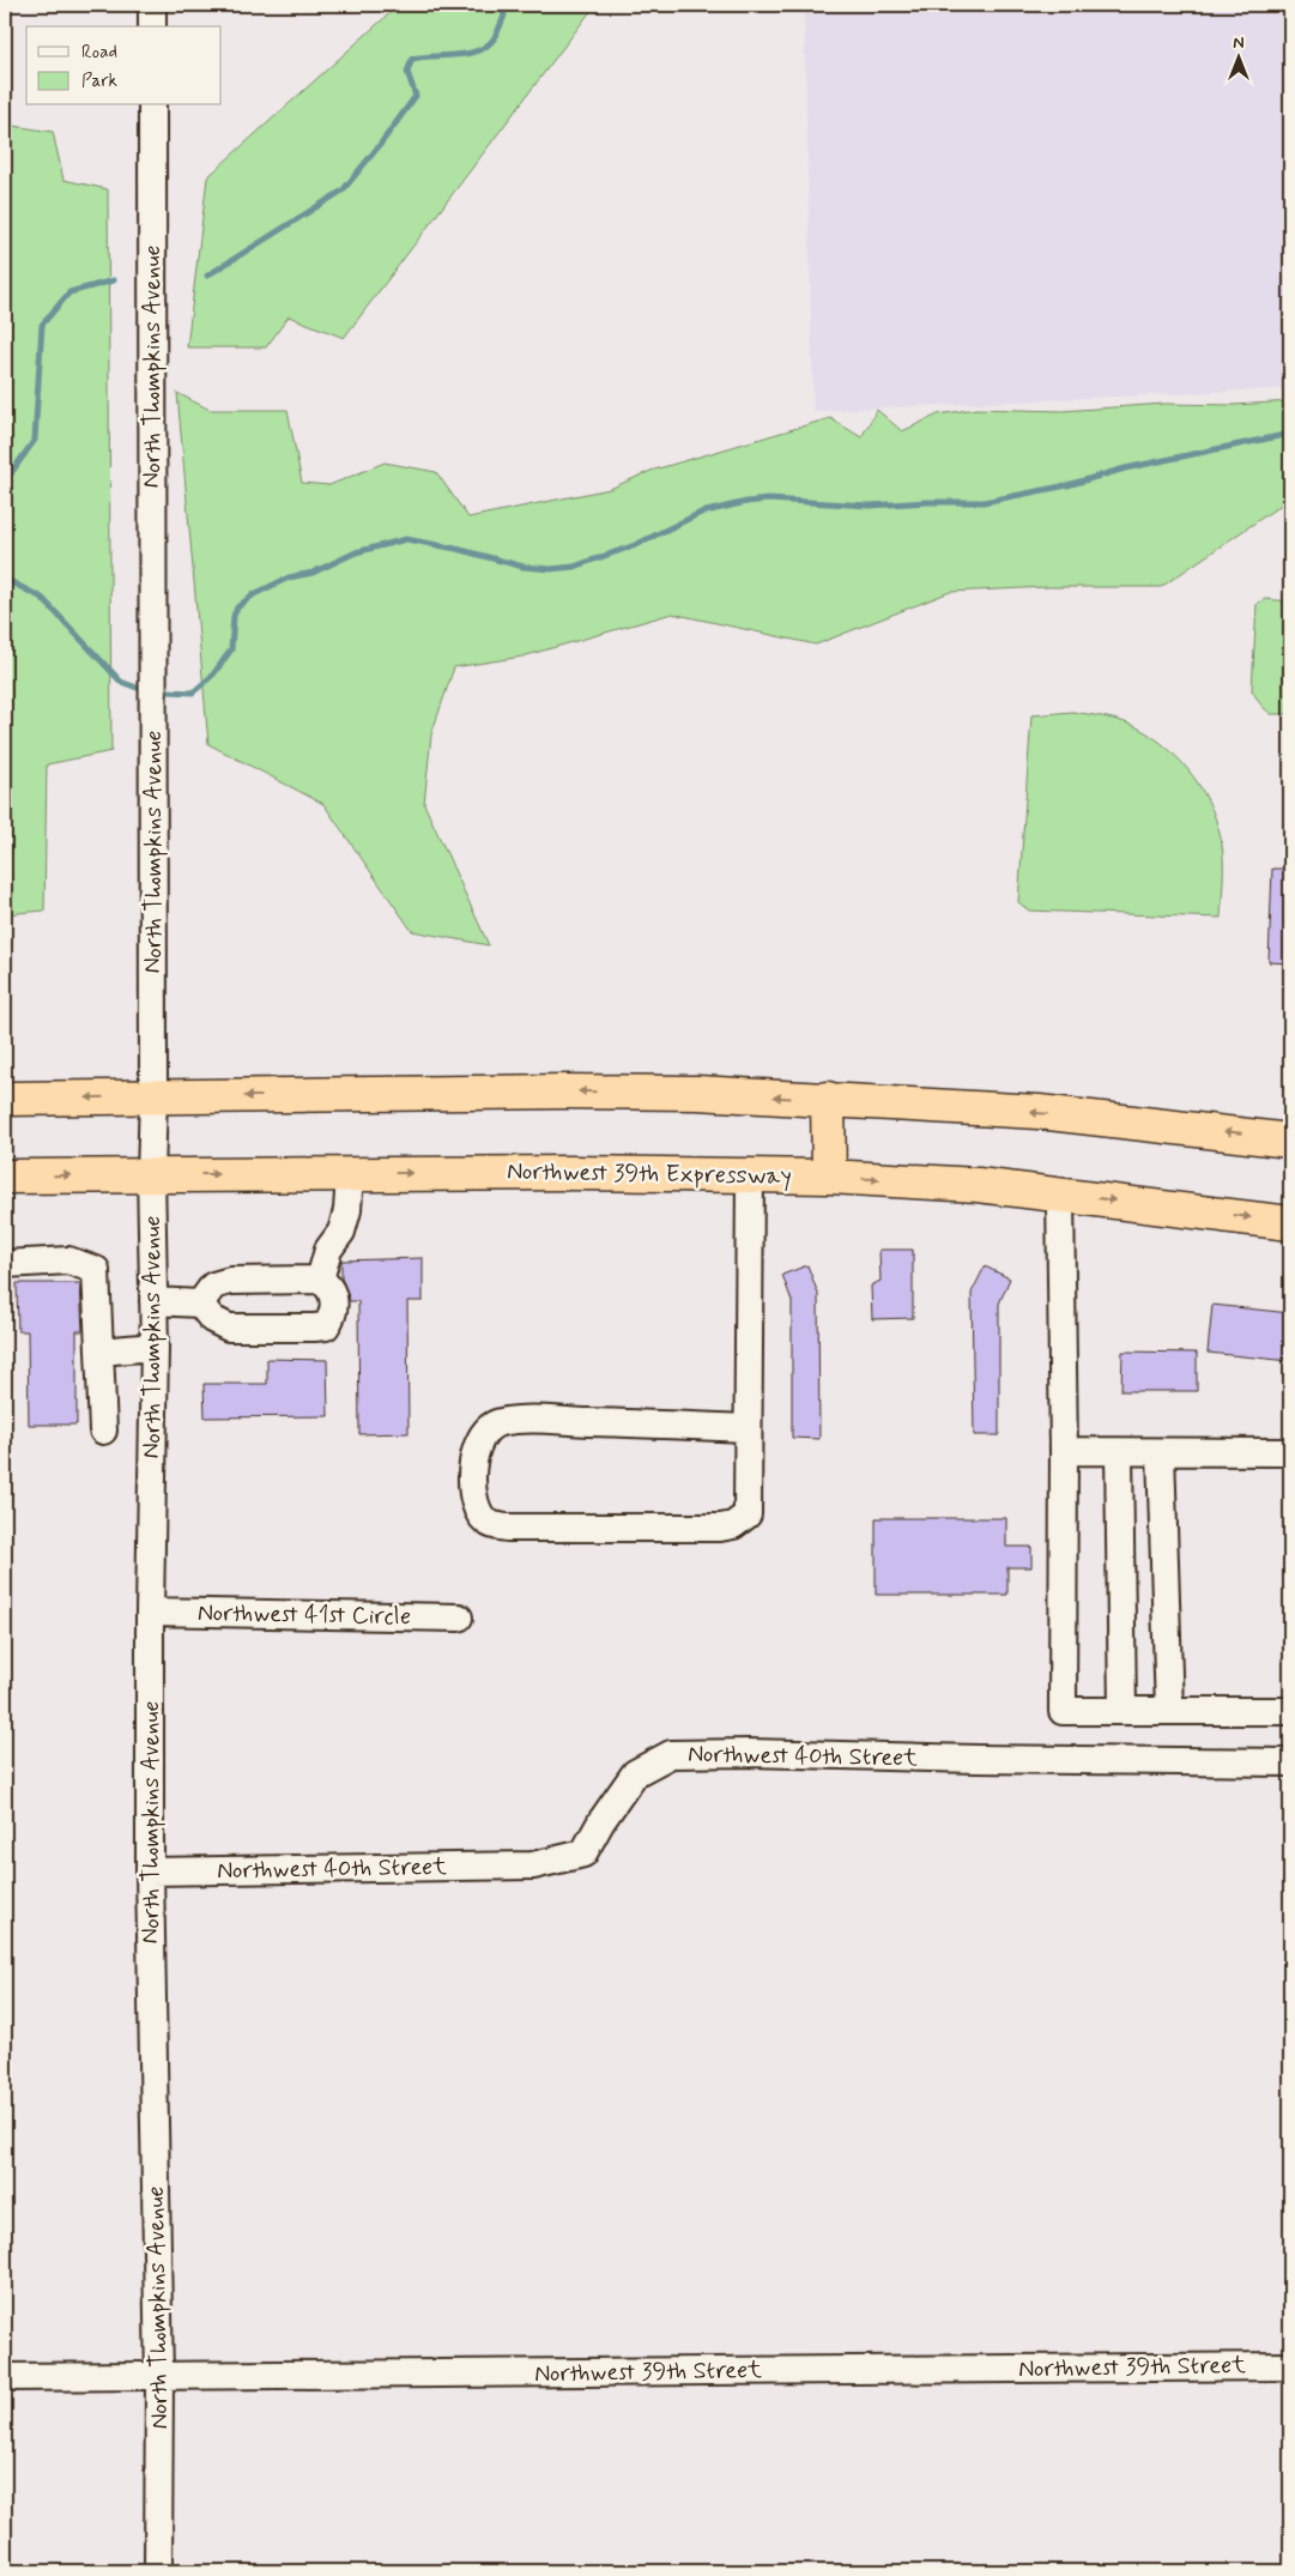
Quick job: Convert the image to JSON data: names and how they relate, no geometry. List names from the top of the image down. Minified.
{"streets":{"highway":["Northwest 39th Expressway"],"street":["North Thompkins Avenue","Northwest 41st Circle","Northwest 40th Street","Northwest 39th Street"]},"crossings":[["North Thompkins Avenue","Northwest 39th Expressway"],["North Thompkins Avenue","Northwest 41st Circle"],["North Thompkins Avenue","Northwest 40th Street"],["North Thompkins Avenue","Northwest 39th Street"]],"legend":["Road","Park"],"north":"top"}
